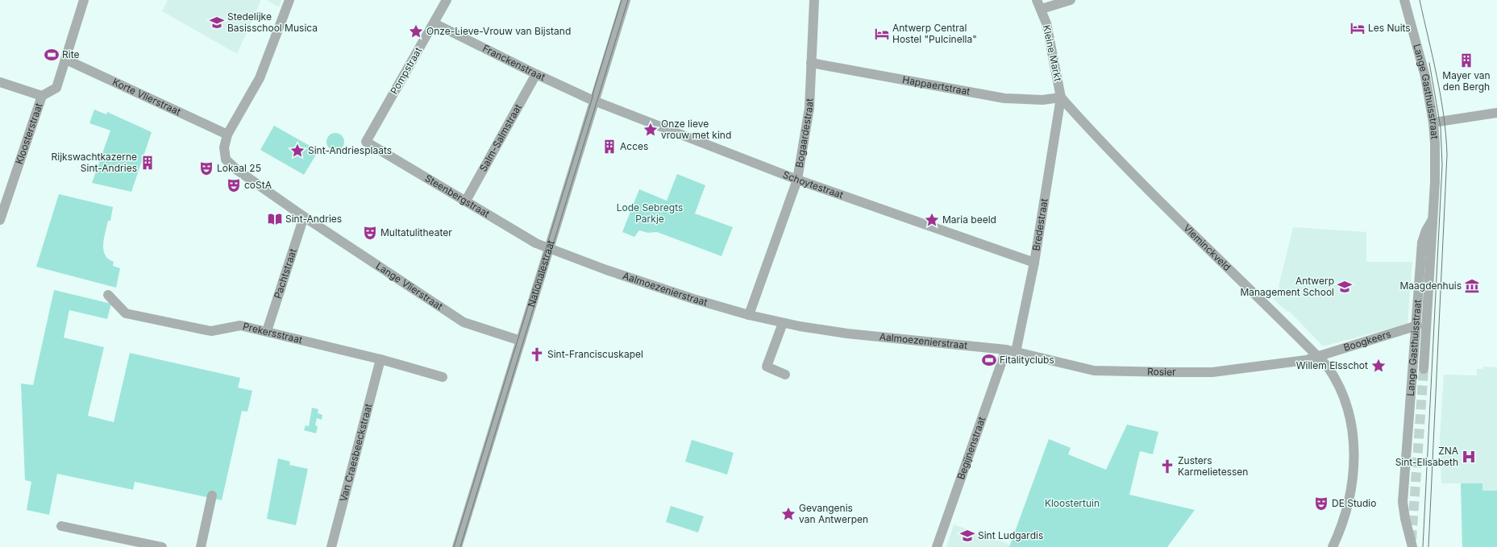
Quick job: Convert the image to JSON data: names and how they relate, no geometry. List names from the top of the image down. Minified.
{"streets":{"street":["Kleine Markt","Franckenstraat","Pompstraat","Happaertstraat","Lange Gasthuisstraat","Korte Vlierstraat","Bogaardestraat","Kloosterstraat","Salm-Salmstraat","Schoytestraat","Steenbergstraat","Bredestraat","Vleminckveld","Pachtstraat","Nationalestraat","Lange Vlierstraat","Aalmoezenierstraat","Prekersstraat","Boogkeers","Rosier","Begijnenstraat","Van Craesbeeckstraat"]},"crossings":[["Kleine Markt","Happaertstraat"],["Kleine Markt","Bredestraat"],["Kleine Markt","Vleminckveld"],["Franckenstraat","Pompstraat"],["Franckenstraat","Salm-Salmstraat"],["Franckenstraat","Schoytestraat"],["Franckenstraat","Nationalestraat"],["Pompstraat","Steenbergstraat"],["Happaertstraat","Bogaardestraat"],["Happaertstraat","Bredestraat"],["Happaertstraat","Vleminckveld"],["Lange Gasthuisstraat","Boogkeers"],["Korte Vlierstraat","Kloosterstraat"],["Bogaardestraat","Schoytestraat"],["Bogaardestraat","Aalmoezenierstraat"],["Salm-Salmstraat","Steenbergstraat"],["Schoytestraat","Bredestraat"],["Schoytestraat","Nationalestraat"],["Steenbergstraat","Nationalestraat"],["Steenbergstraat","Aalmoezenierstraat"],["Bredestraat","Vleminckveld"],["Bredestraat","Rosier"],["Vleminckveld","Boogkeers"],["Vleminckveld","Rosier"],["Pachtstraat","Lange Vlierstraat"],["Pachtstraat","Prekersstraat"],["Nationalestraat","Lange Vlierstraat"],["Nationalestraat","Aalmoezenierstraat"],["Aalmoezenierstraat","Rosier"],["Aalmoezenierstraat","Begijnenstraat"],["Prekersstraat","Van Craesbeeckstraat"],["Boogkeers","Rosier"],["Rosier","Begijnenstraat"]],"parks":["Lode Sebregts Parkje","Kloostertuin"],"places":{"school or university":["Stedelijke Basisschool Musica","Antwerp Management School","Sint Ludgardis"],"hotel":["Les Nuits","Antwerp Central Hostel \"Pulcinella\""],"place":["Onze-Lieve-Vrouw van Bijstand","Onze lieve vrouw met kind","Sint-Andriesplaats","Maria beeld","Willem Elsschot","Gevangenis van Antwerpen"],"sports":["Rite","Fitalityclubs"],"building":["Mayer van den Bergh","Acces","Rijkswachtkazerne Sint-Andries"],"theatre":["Lokaal 25","coStA","Multatulitheater","DE Studio"],"library":["Sint-Andries"],"museum":["Maagdenhuis"],"church":["Sint-Franciscuskapel","Zusters Karmelietessen"],"hospital":["ZNA Sint-Elisabeth"]}}
